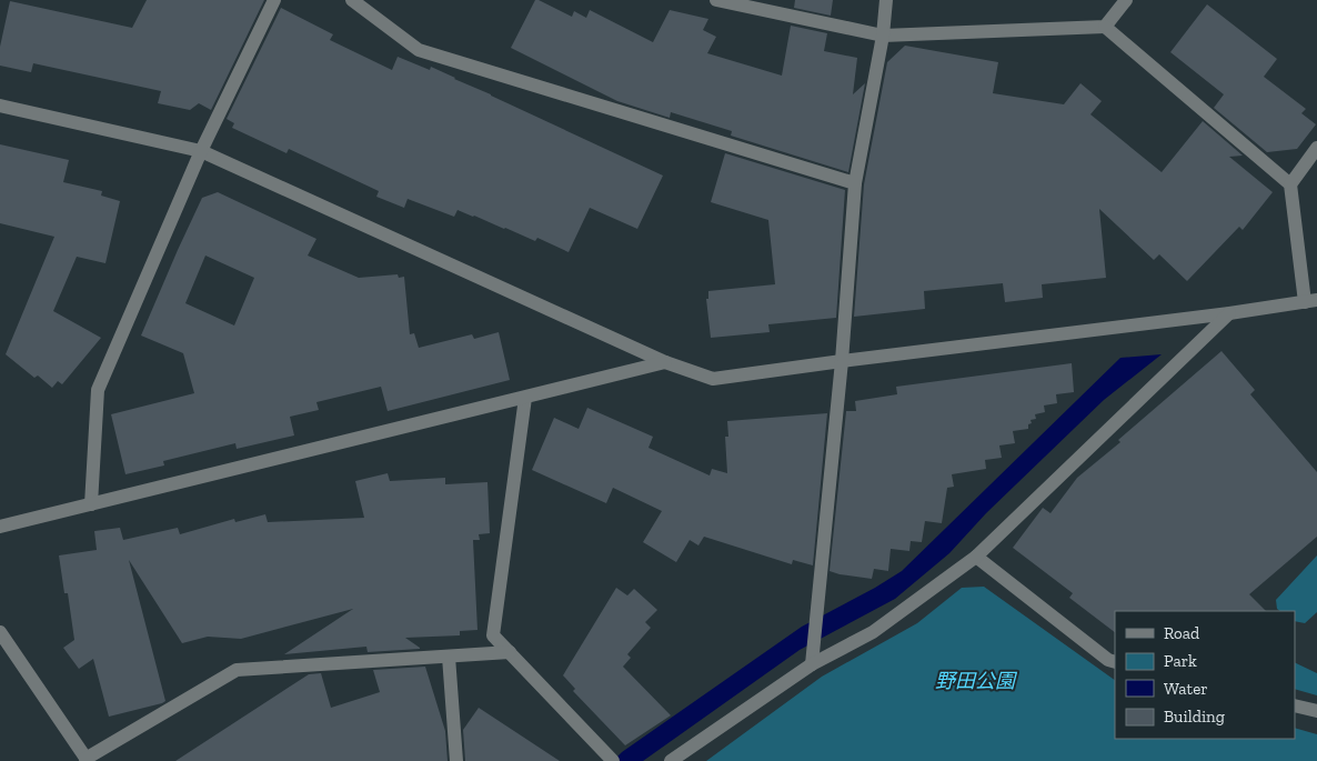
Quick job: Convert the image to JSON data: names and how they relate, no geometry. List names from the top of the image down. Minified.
{"parks":["野田公園"],"legend":["Road","Park","Water","Building"]}
